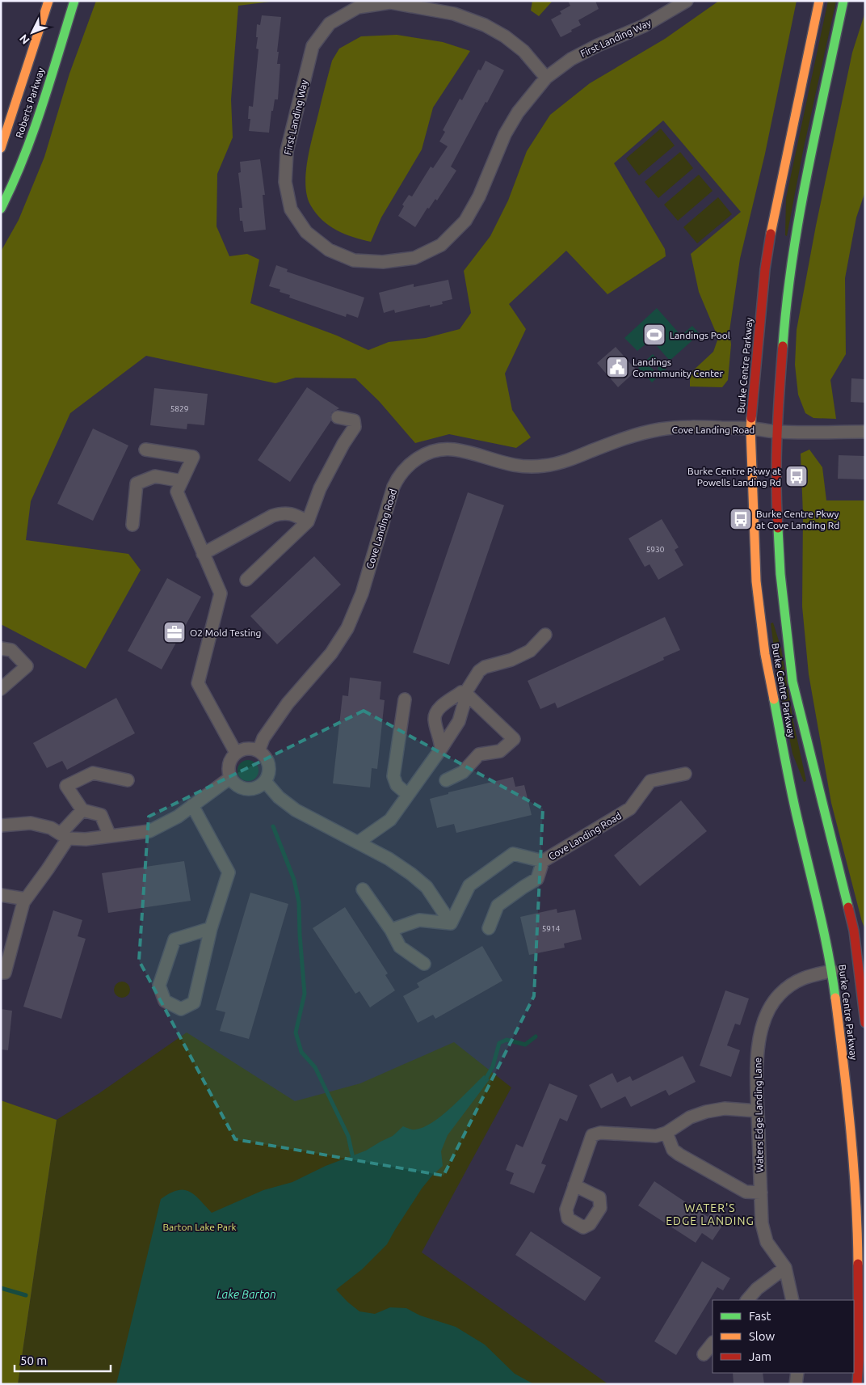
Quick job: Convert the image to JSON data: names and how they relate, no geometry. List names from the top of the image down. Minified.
{"streets":{"main road":["Roberts Parkway","Burke Centre Parkway"],"street":["First Landing Way","Cove Landing Road","Waters Edge Landing Lane"]},"crossings":[["Burke Centre Parkway","Cove Landing Road"],["Burke Centre Parkway","Waters Edge Landing Lane"]],"districts":["WATER'S EDGE LANDING"],"water":["Lake Barton"],"parks":["Barton Lake Park"],"places":{"sports":["Landings Pool"],"public building":["Landings Commmunity Center"],"bus stop":["Burke Centre Pkwy at Powells Landing Rd","Burke Centre Pkwy at Cove Landing Rd"],"office":["O2 Mold Testing"]},"house_numbers":["5829","5930","5914"],"legend":["Fast","Slow","Jam"],"scale_bar":"50 m","north":"bottom left"}
